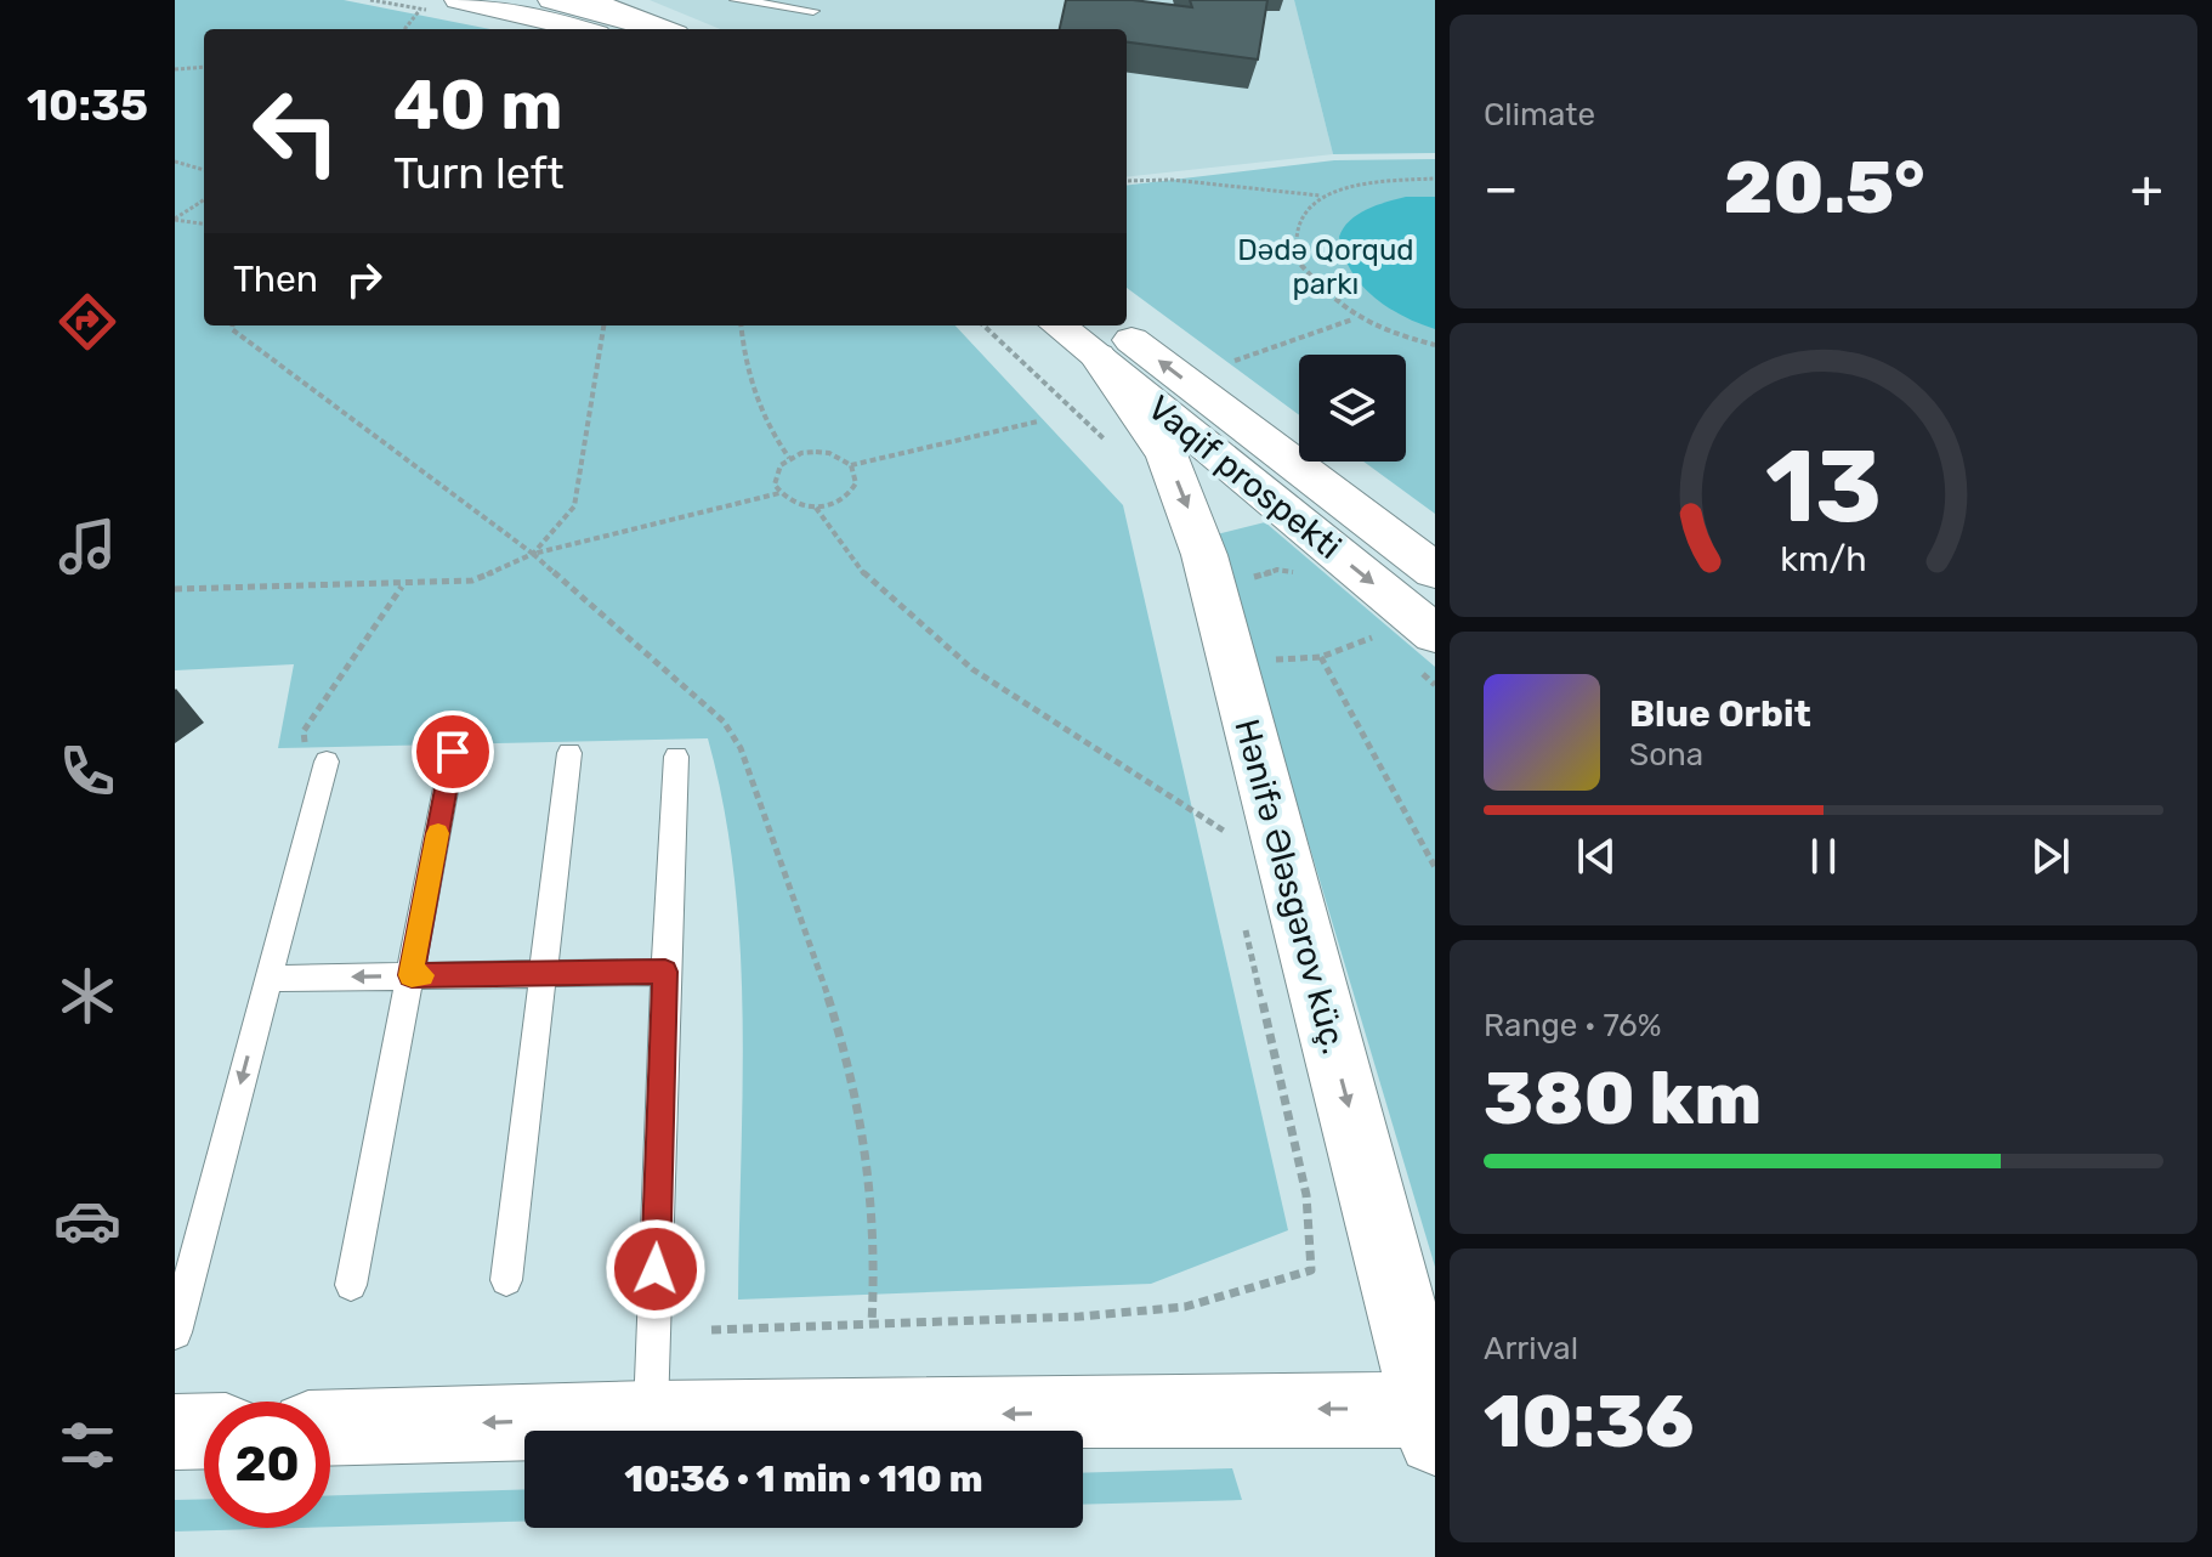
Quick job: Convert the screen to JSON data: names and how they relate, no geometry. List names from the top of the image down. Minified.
{"streets":{"main road":["Vaqif prospekti","Hənifə Ələsgərov küç."]},"crossings":[["Vaqif prospekti","Hənifə Ələsgərov küç."]],"one_way":["Hənifə Ələsgərov küç."],"parks":["Dədə Qorqud parkı"],"page":{"tabs":"10:35","tile":["Climate",["Range · 76%","380 km"],["Arrival","10:36"]],"turn":["40 m","Turn left"],"heat":["−","20.5°","+"],"then":"Then","song":["Blue Orbit","Sona"],"limit":"20","trip":"10:36 · 1 min · 110 m","gauge":["13","km/h"]}}
